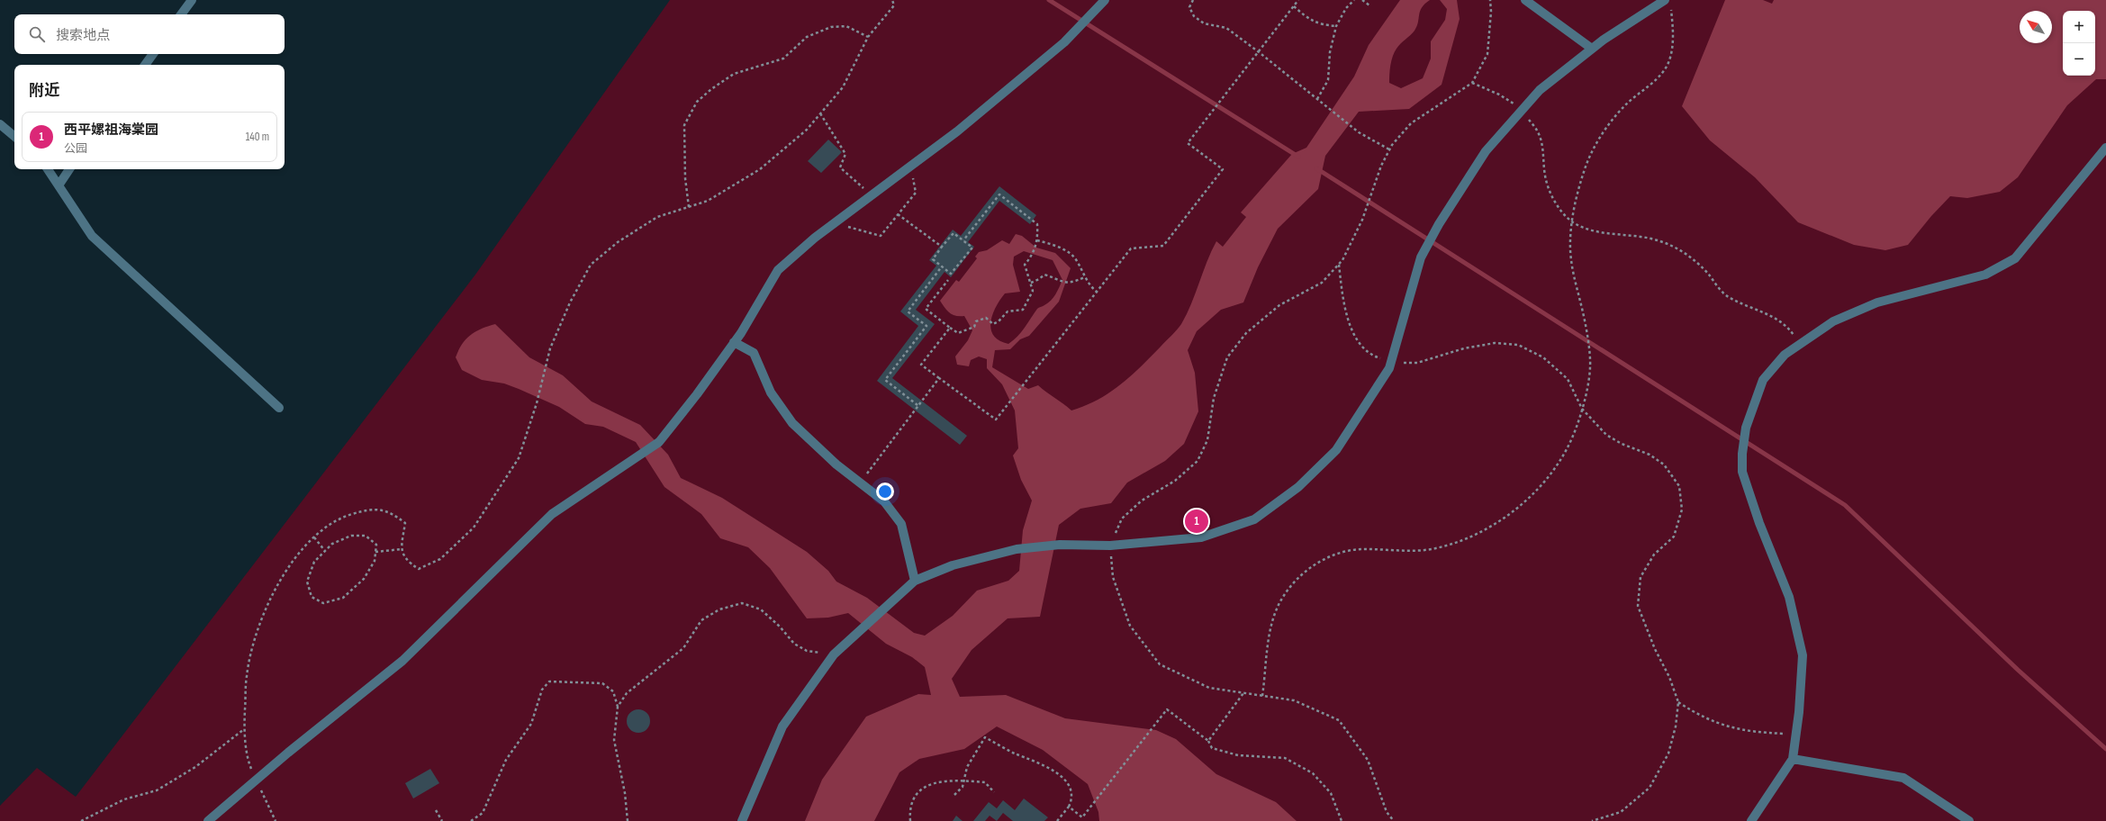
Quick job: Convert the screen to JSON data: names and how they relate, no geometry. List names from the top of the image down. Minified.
{"north":"top left","page":{"map_buttons":["+","−"],"search":"搜索地点","heading":"附近","list":[{"mark":"1","name":"西平嫘祖海棠园","note":"公园","value":"140 m"}],"pins":"1"}}
